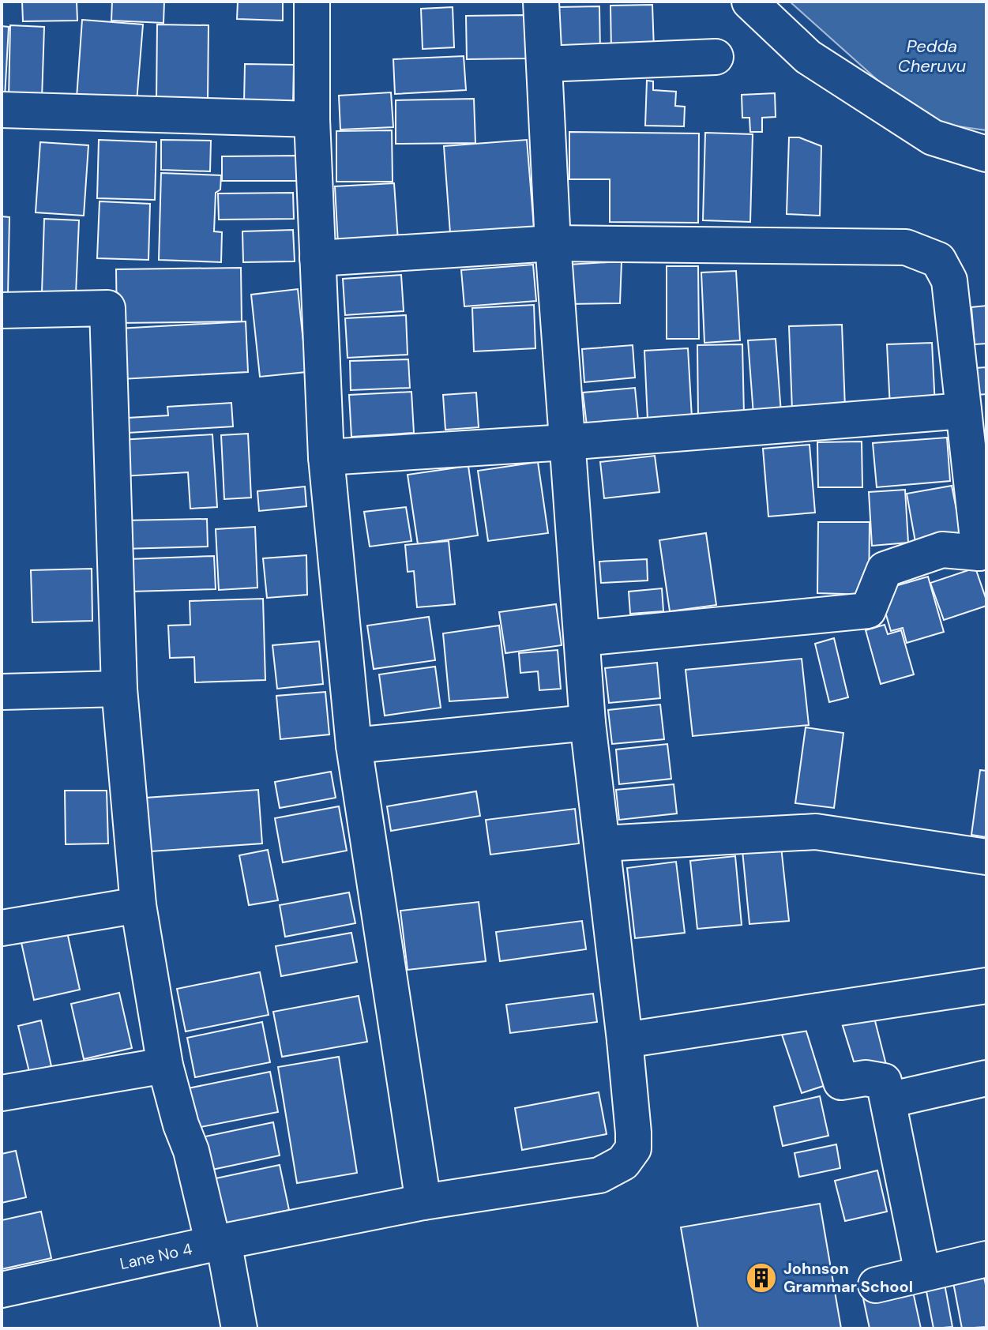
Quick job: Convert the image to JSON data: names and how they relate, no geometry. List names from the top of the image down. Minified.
{"streets":{"street":["Lane No 4"]},"water":["Pedda Cheruvu"],"places":{"building":["Johnson Grammar School"]}}
